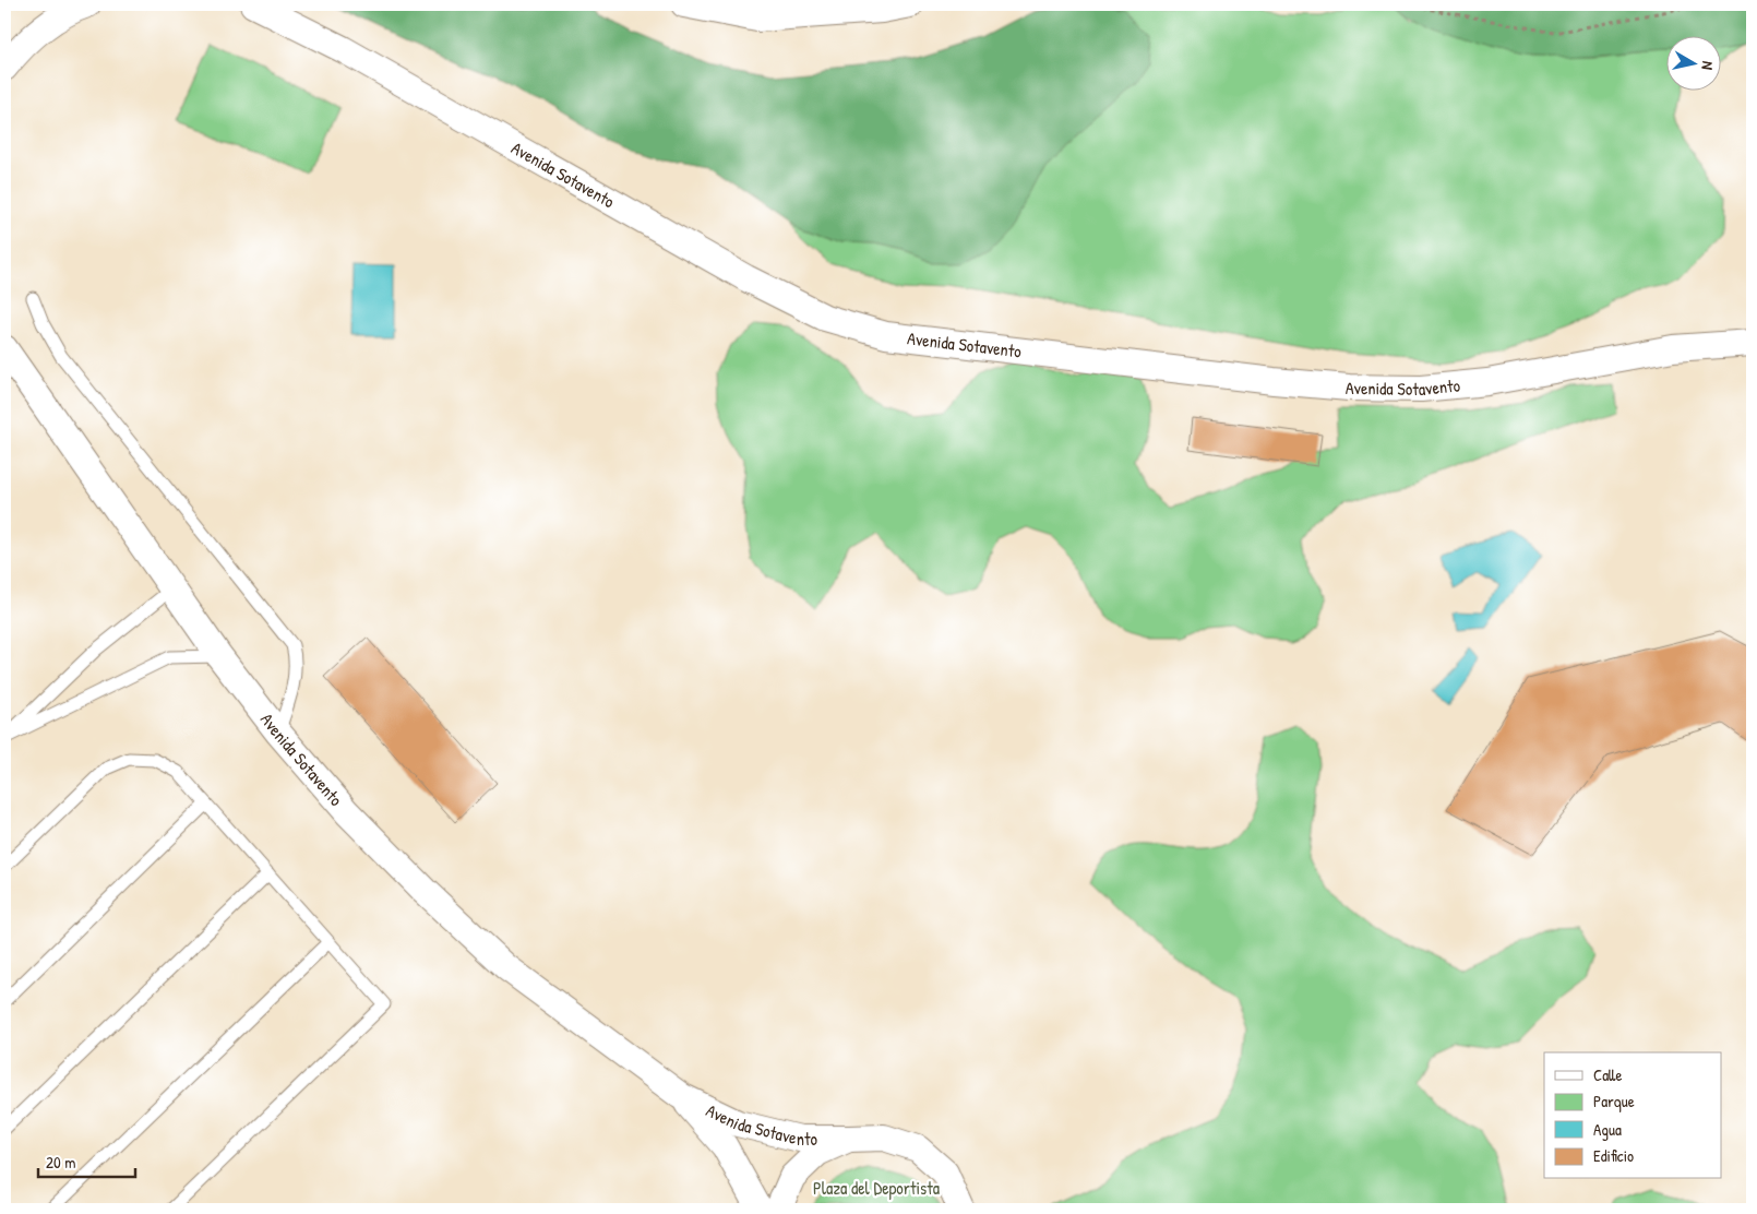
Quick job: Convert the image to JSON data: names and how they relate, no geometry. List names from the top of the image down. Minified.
{"streets":{"street":["Avenida Sotavento"]},"parks":["Plaza del Deportista"],"legend":["Calle","Parque","Agua","Edificio"],"scale_bar":"20 m","north":"right"}
